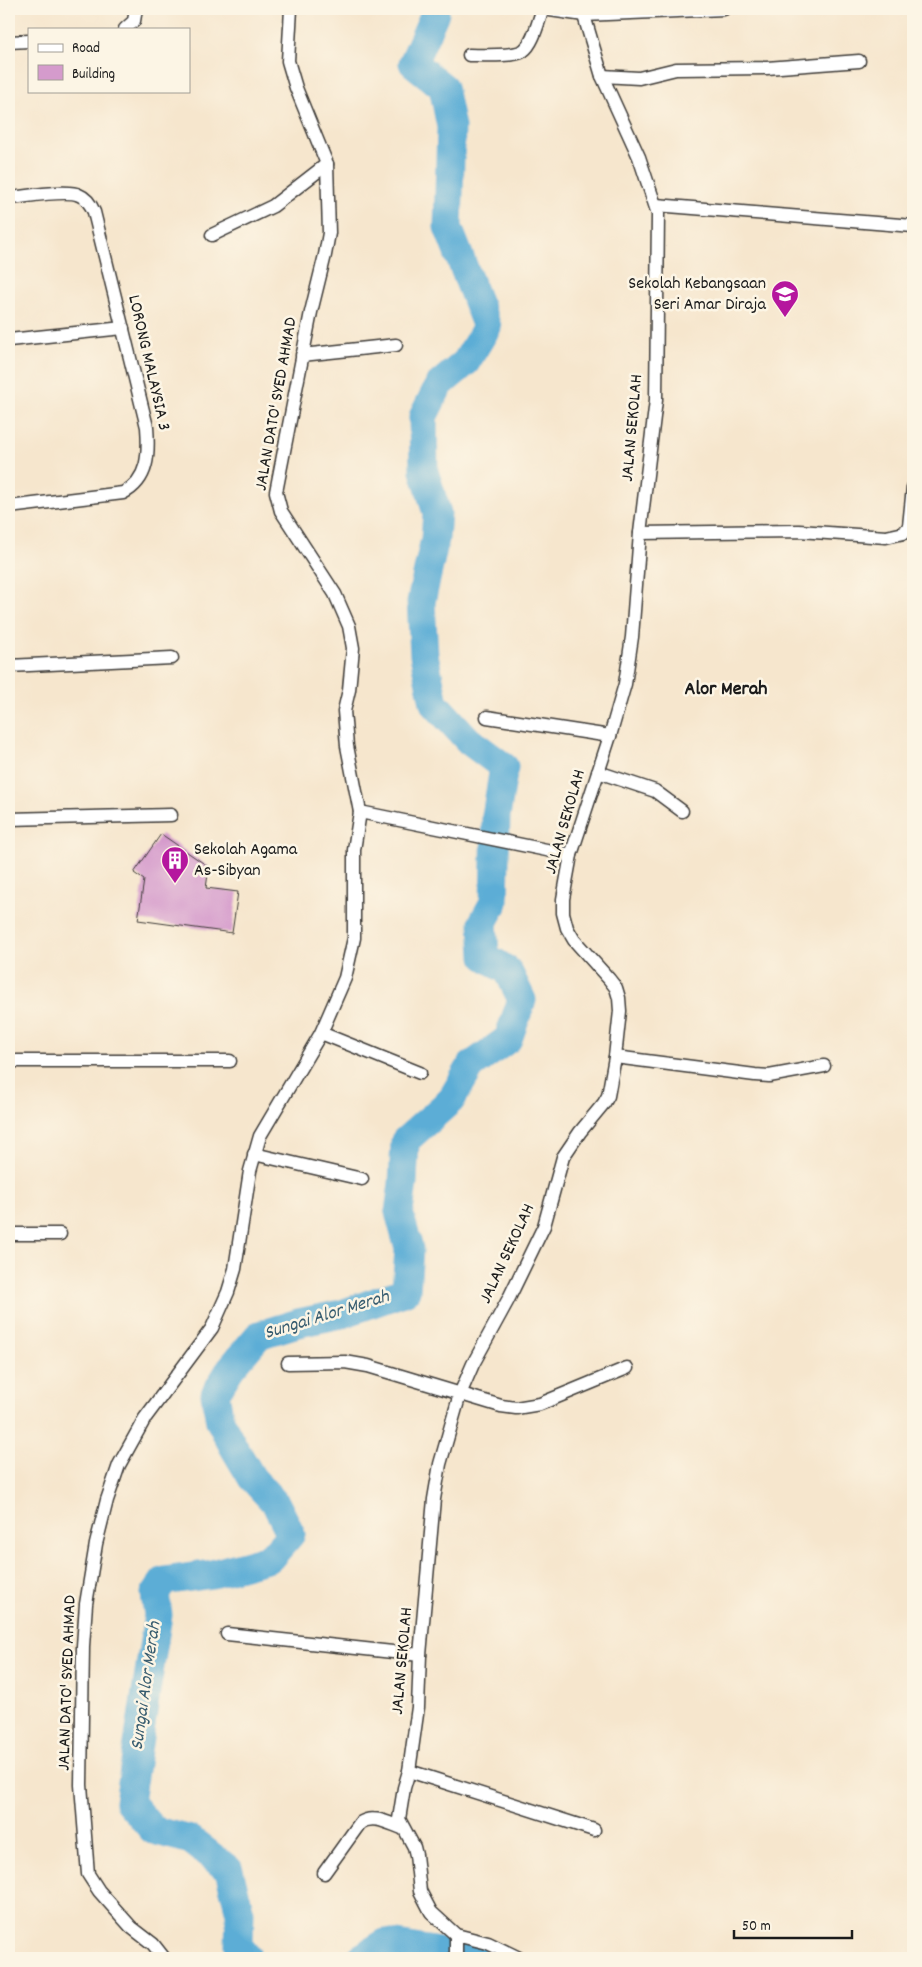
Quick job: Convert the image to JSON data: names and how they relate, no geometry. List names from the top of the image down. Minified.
{"streets":{"street":["LORONG MALAYSIA 3","JALAN DATO' SYED AHMAD","JALAN SEKOLAH"]},"districts":["Alor Merah"],"water":["Sungai Alor Merah"],"places":{"school or university":["Sekolah Kebangsaan Seri Amar Diraja"],"building":["Sekolah Agama As-Sibyan"]},"legend":["Road","Building"],"scale_bar":"50 m"}
